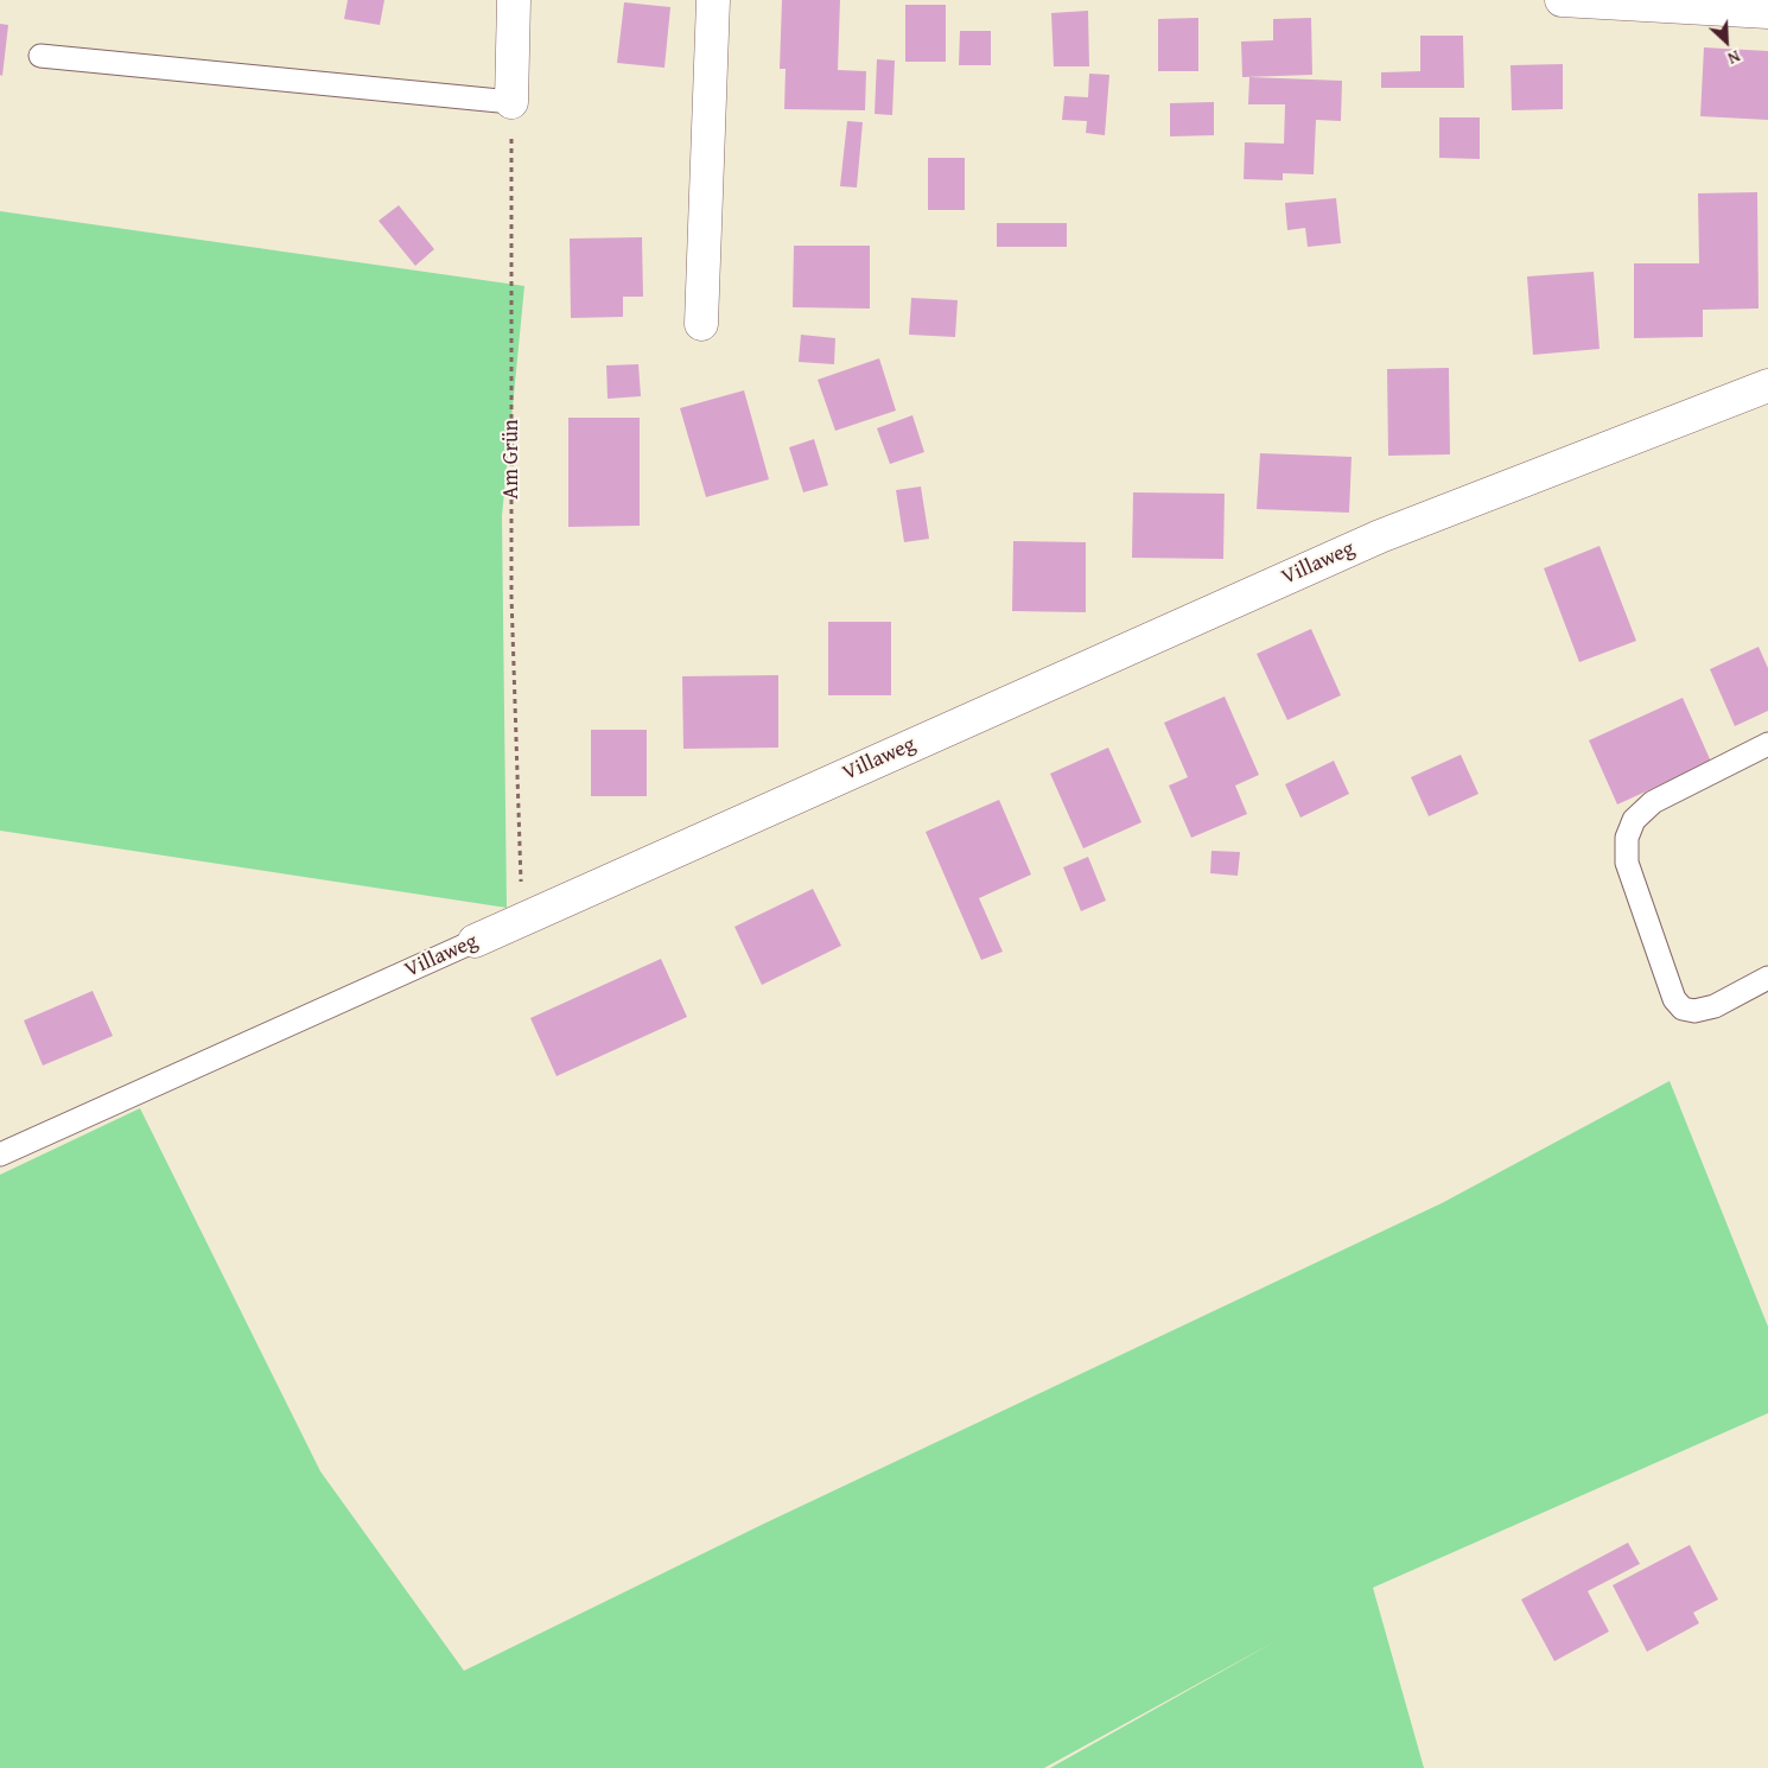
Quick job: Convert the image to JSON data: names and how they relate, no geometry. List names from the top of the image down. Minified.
{"streets":{"street":["Villaweg"],"path":["Am Grün"]},"crossings":[["Am Grün","Villaweg"]],"north":"bottom right"}
